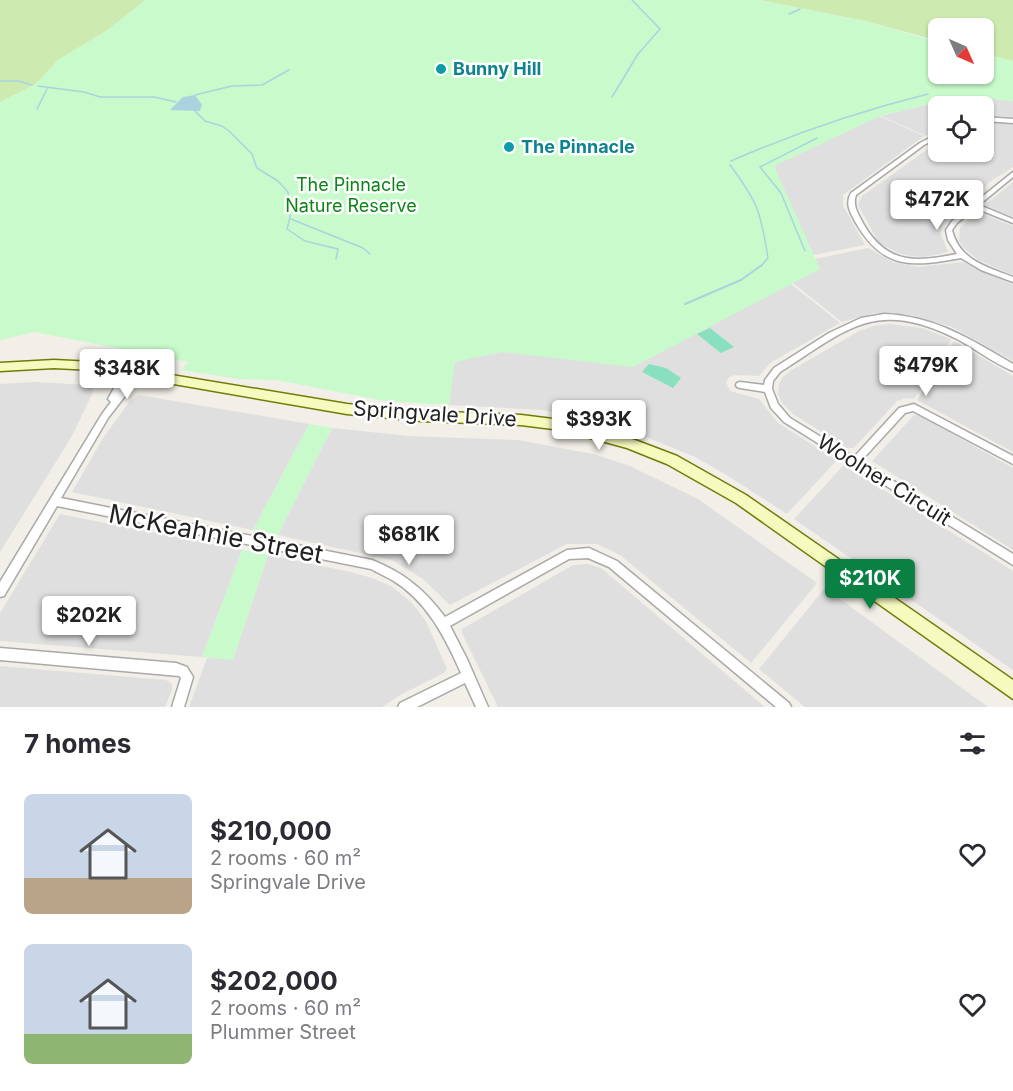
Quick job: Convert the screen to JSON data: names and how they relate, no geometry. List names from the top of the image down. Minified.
{"streets":{"main road":["Springvale Drive"],"street":["Woolner Circuit","McKeahnie Street"]},"parks":["The Pinnacle Nature Reserve"],"places":["Bunny Hill","The Pinnacle"],"north":"bottom right","page":{"price":["$472K","$479K","$348K","$393K","$681K","$210K","$202K"],"heading":"7 homes","list":[{"name":"$210,000","note":"2 rooms · 60 m² · Springvale Drive"},{"name":"$202,000","note":"2 rooms · 60 m² · Plummer Street"}]}}
